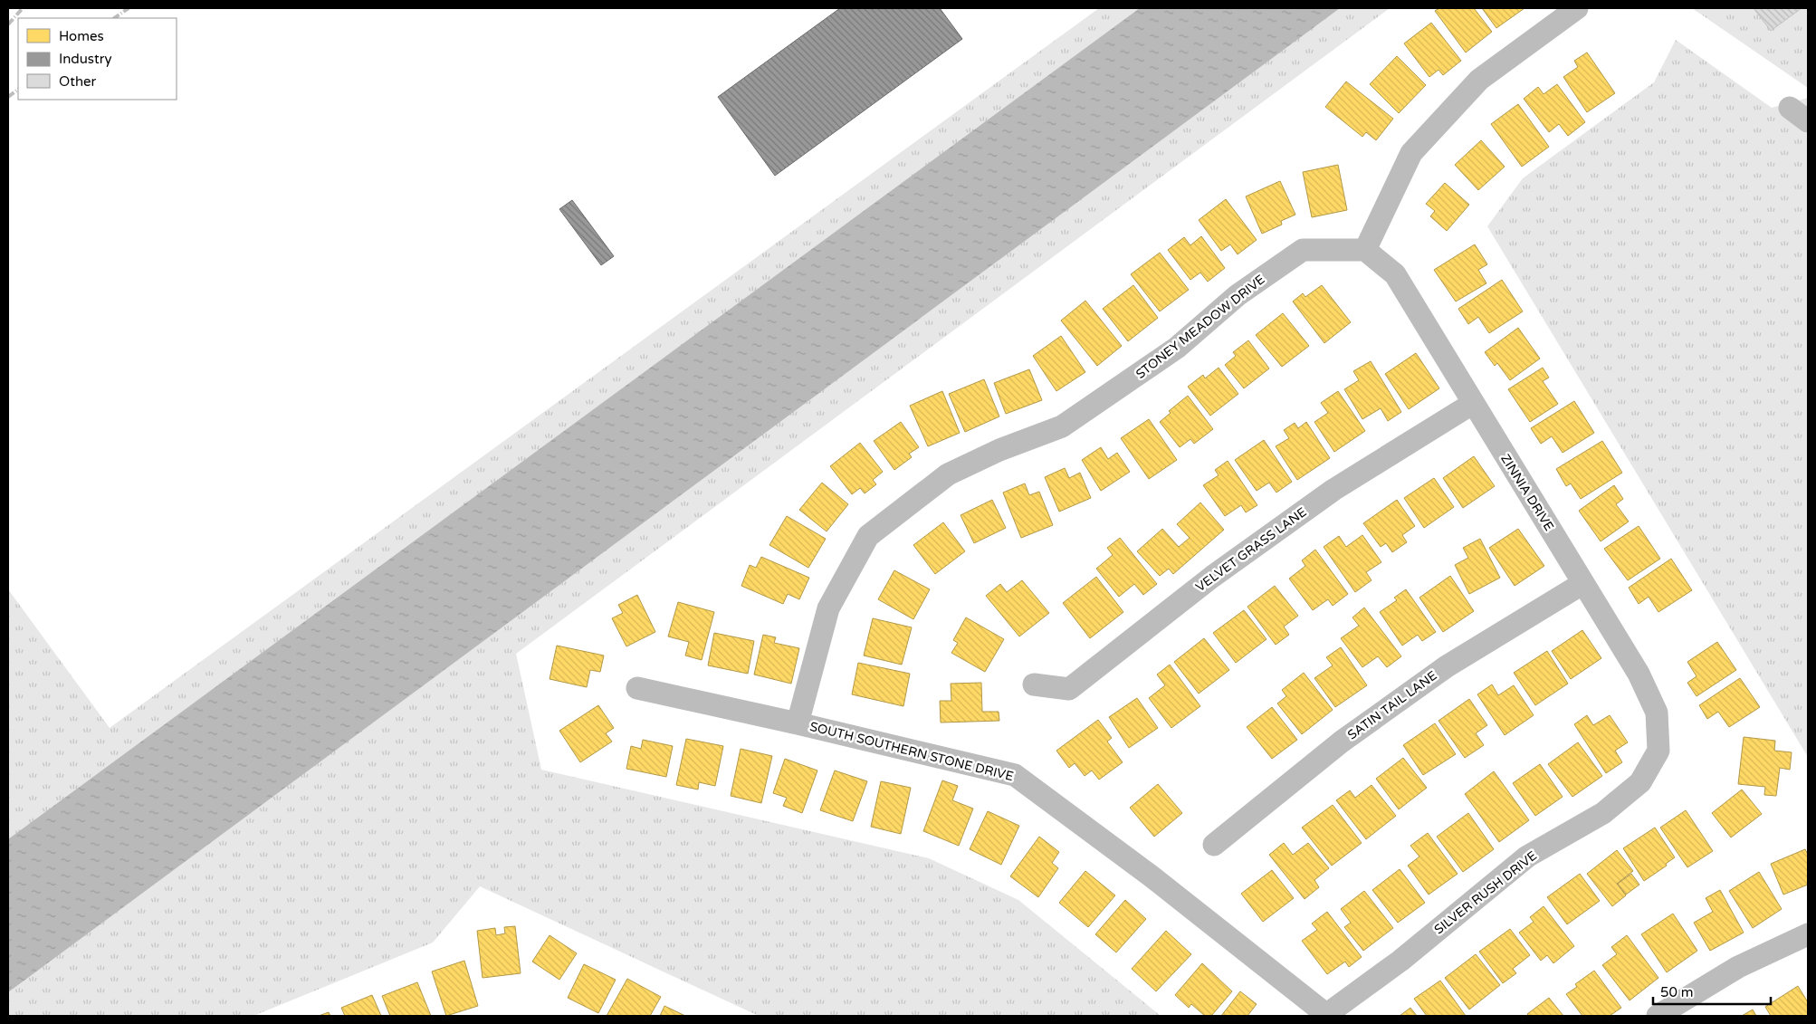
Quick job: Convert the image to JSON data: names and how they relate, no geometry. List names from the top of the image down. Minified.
{"streets":{"street":["STONEY MEADOW DRIVE","ZINNIA DRIVE","VELVET GRASS LANE","SATIN TAIL LANE","SOUTH SOUTHERN STONE DRIVE","SILVER RUSH DRIVE"]},"crossings":[["STONEY MEADOW DRIVE","ZINNIA DRIVE"],["STONEY MEADOW DRIVE","SOUTH SOUTHERN STONE DRIVE"],["ZINNIA DRIVE","VELVET GRASS LANE"],["ZINNIA DRIVE","SATIN TAIL LANE"],["ZINNIA DRIVE","SILVER RUSH DRIVE"],["SOUTH SOUTHERN STONE DRIVE","SILVER RUSH DRIVE"]],"legend":["Homes","Industry","Other"],"scale_bar":"50 m"}
